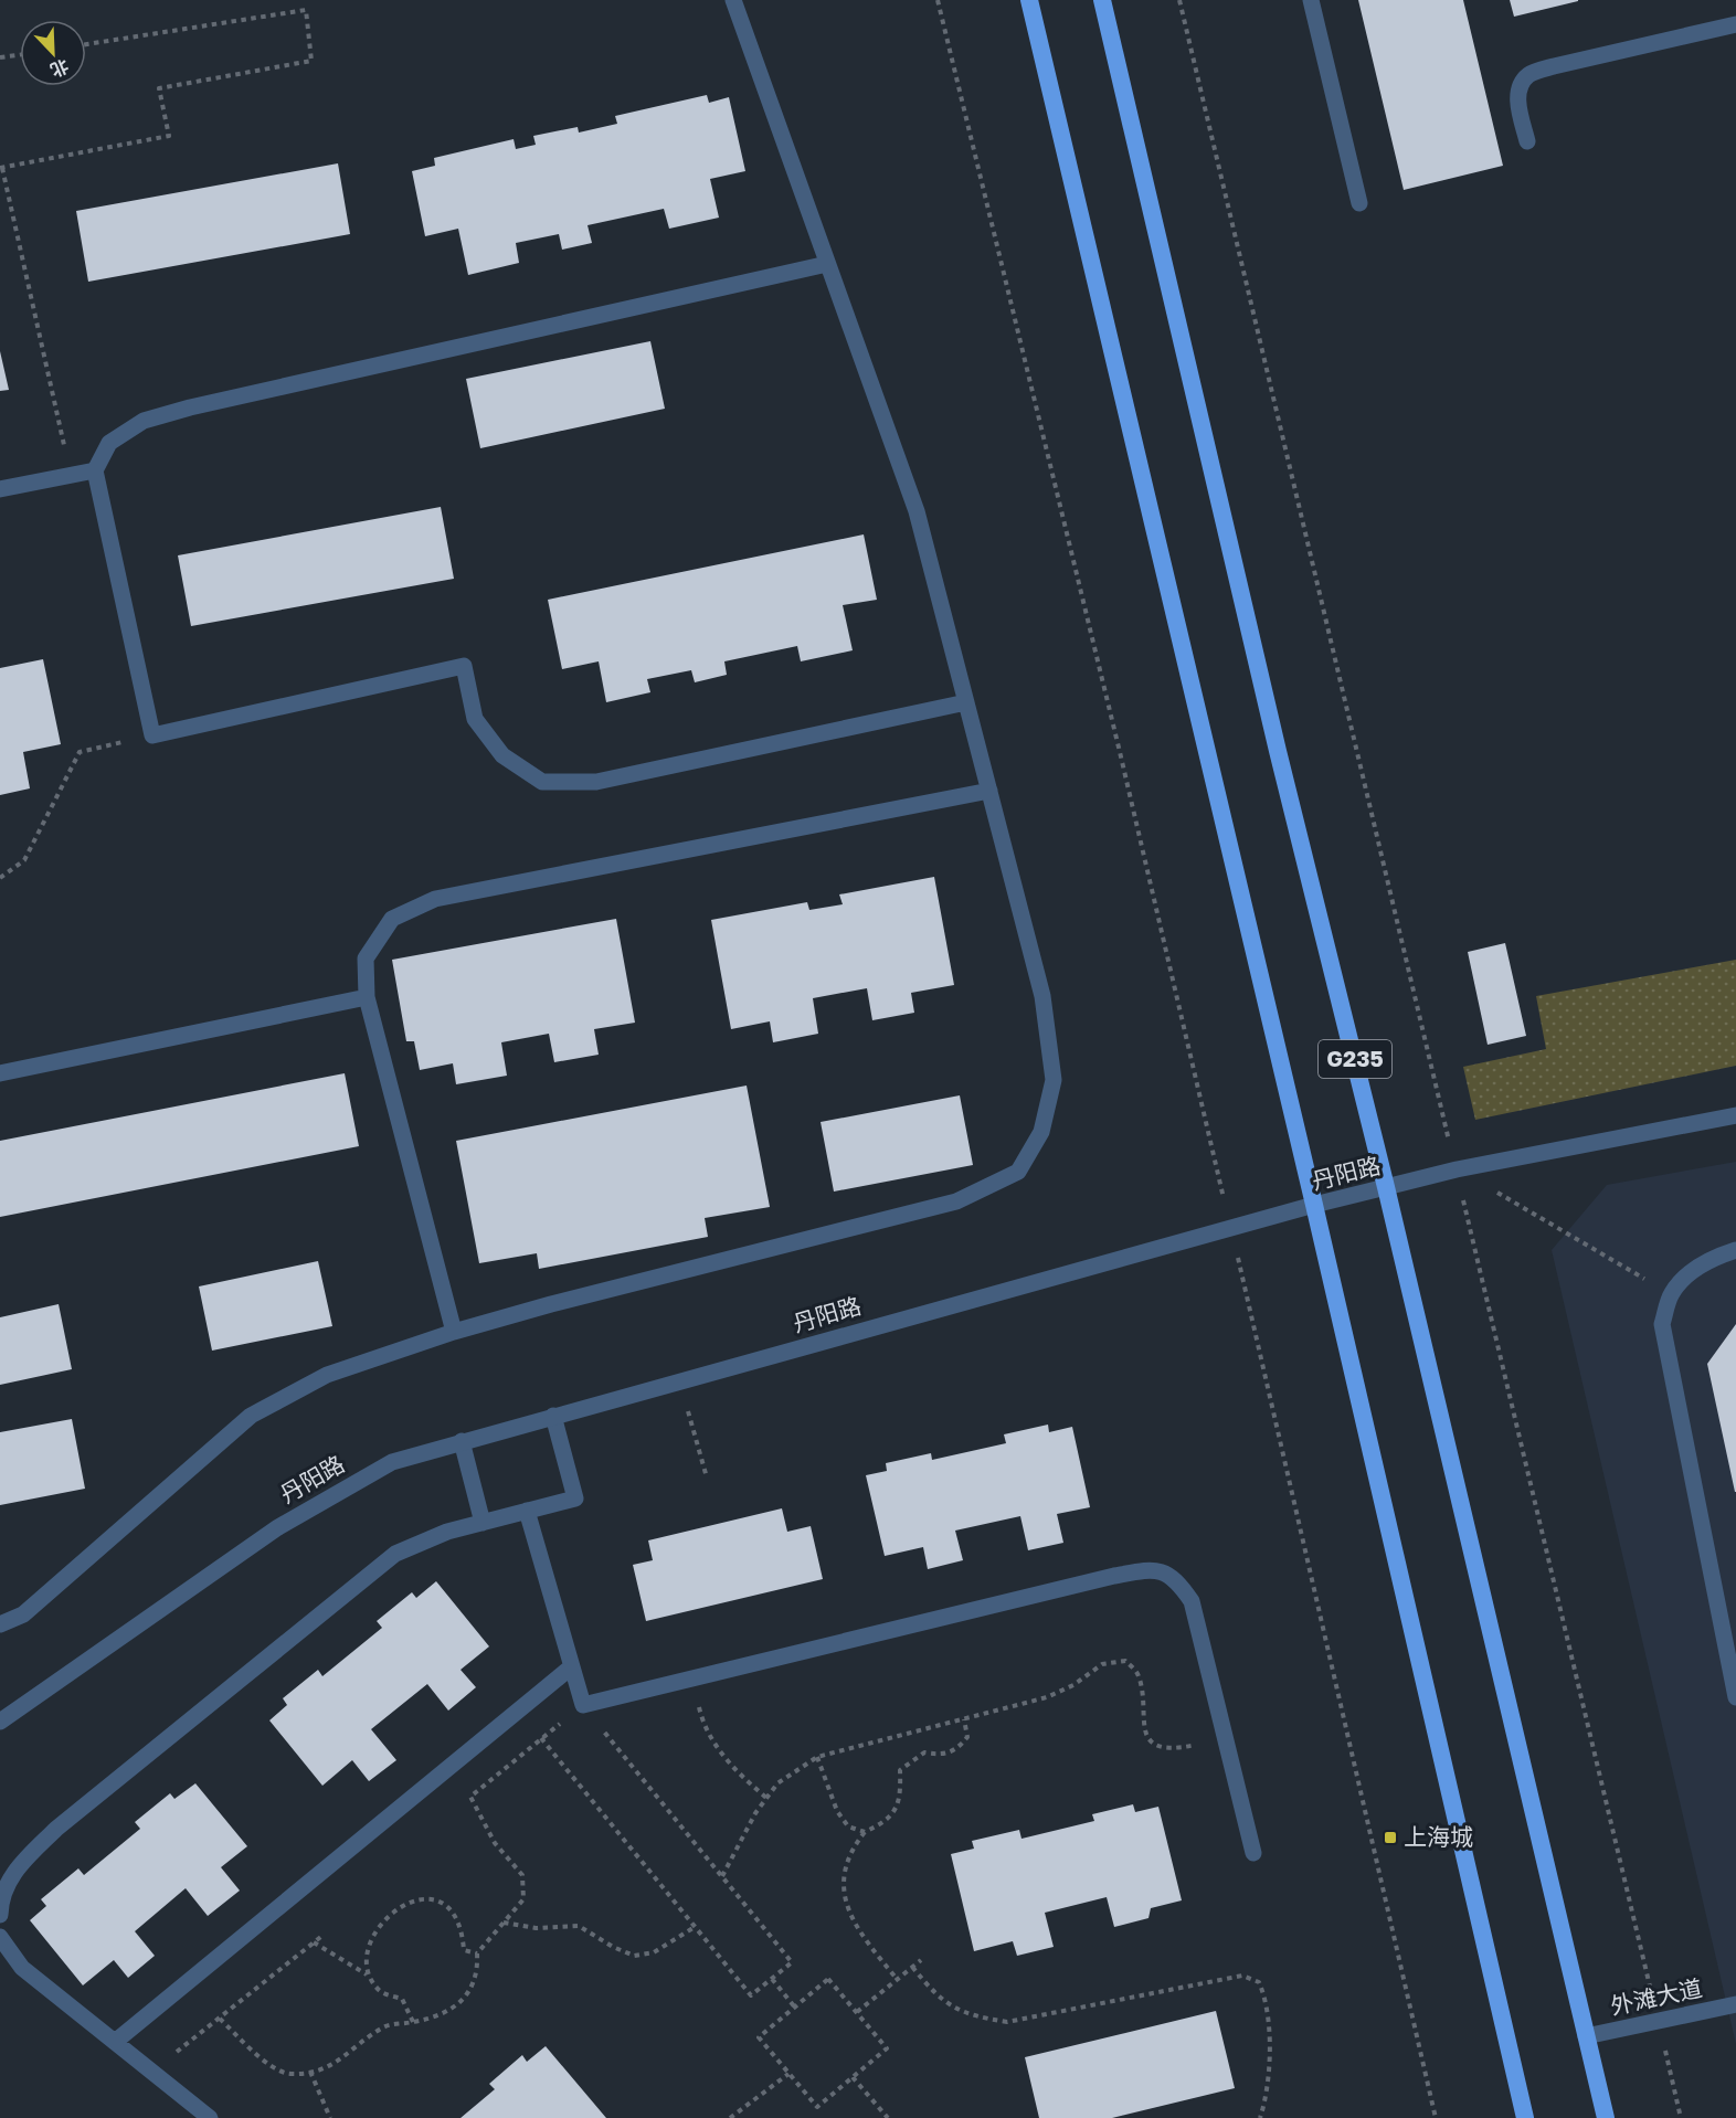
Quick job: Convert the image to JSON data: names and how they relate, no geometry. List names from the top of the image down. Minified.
{"streets":{"highway":["G235"],"street":["丹阳路","外滩大道"]},"crossings":[["G235","丹阳路"],["G235","外滩大道"]],"places":{"transit":["上海城"]},"north":"bottom right"}
